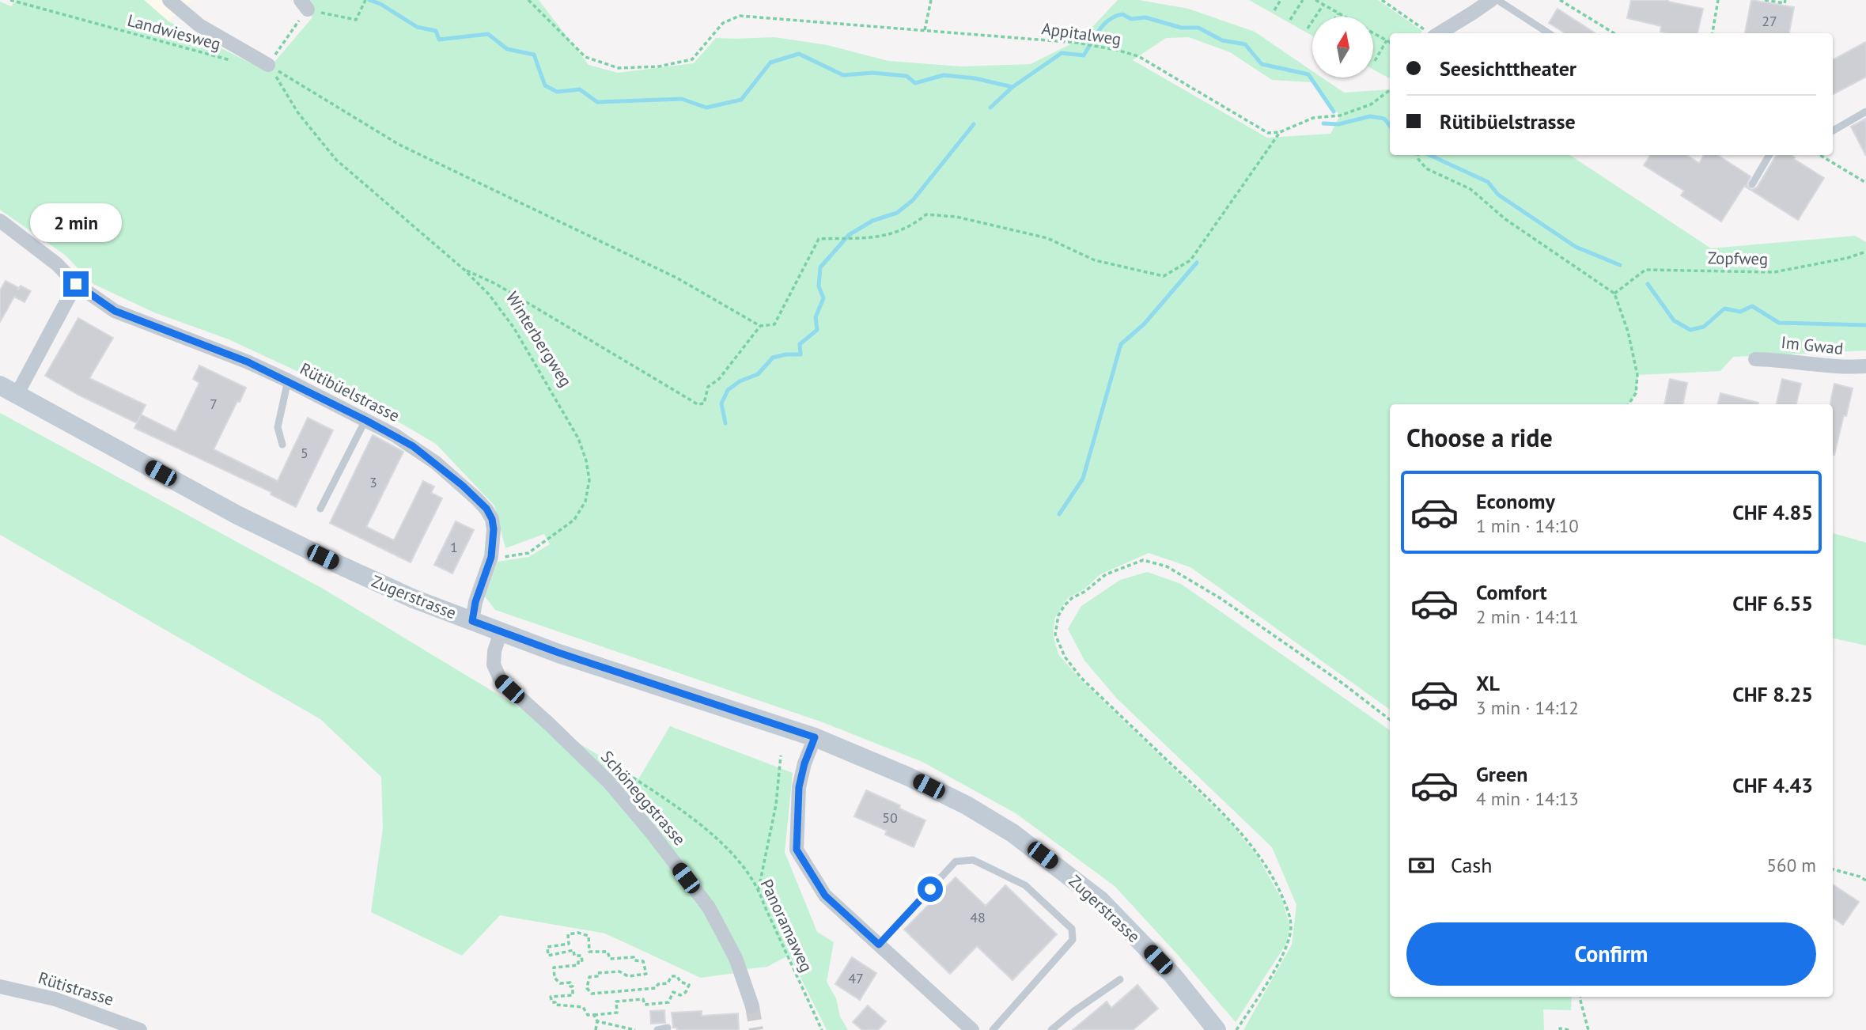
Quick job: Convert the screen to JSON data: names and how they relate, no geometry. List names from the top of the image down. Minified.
{"streets":{"main road":["Zugerstrasse"],"street":["Im Gwad","Rütibüelstrasse","Schöneggstrasse","Rütistrasse"],"path":["Landwiesweg","Appitalweg","Zopfweg","Winterbergweg","Panoramaweg"]},"crossings":[["Winterbergweg","Rütibüelstrasse"],["Rütibüelstrasse","Zugerstrasse"],["Zugerstrasse","Schöneggstrasse"]],"house_numbers":["27","7","5","3","1","50","48","47"],"north":"top","page":{"banner":["Seesichttheater","Rütibüelstrasse"],"bubble":"2 min","heading":"Choose a ride","list":[{"name":"Economy","note":"1 min · 14:10","value":"CHF 4.85"},{"name":"Comfort","note":"2 min · 14:11","value":"CHF 6.55"},{"name":"XL","note":"3 min · 14:12","value":"CHF 8.25"},{"name":"Green","note":"4 min · 14:13","value":"CHF 4.43"}],"pay":["Cash","560 m"],"buttons":"Confirm"}}
